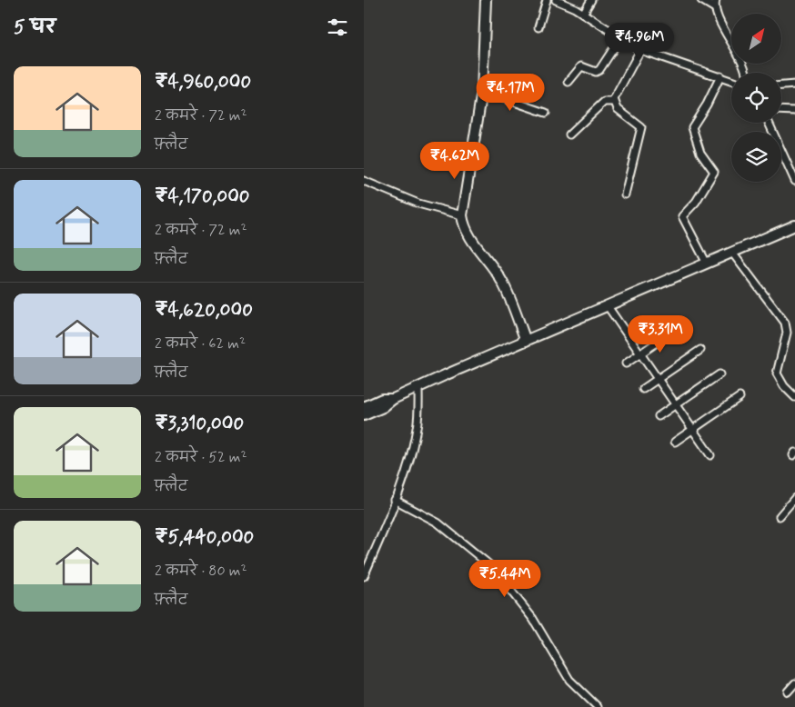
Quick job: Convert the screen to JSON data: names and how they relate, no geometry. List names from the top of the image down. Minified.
{"north":"top right","page":{"heading":"5 घर","price":["₹4.96M","₹4.17M","₹4.62M","₹3.31M","₹5.44M"],"list":[{"name":"₹4,960,000","note":"2 कमरे · 72 m² · फ़्लैट"},{"name":"₹4,170,000","note":"2 कमरे · 72 m² · फ़्लैट"},{"name":"₹4,620,000","note":"2 कमरे · 62 m² · फ़्लैट"},{"name":"₹3,310,000","note":"2 कमरे · 52 m² · फ़्लैट"},{"name":"₹5,440,000","note":"2 कमरे · 80 m² · फ़्लैट"}]}}
